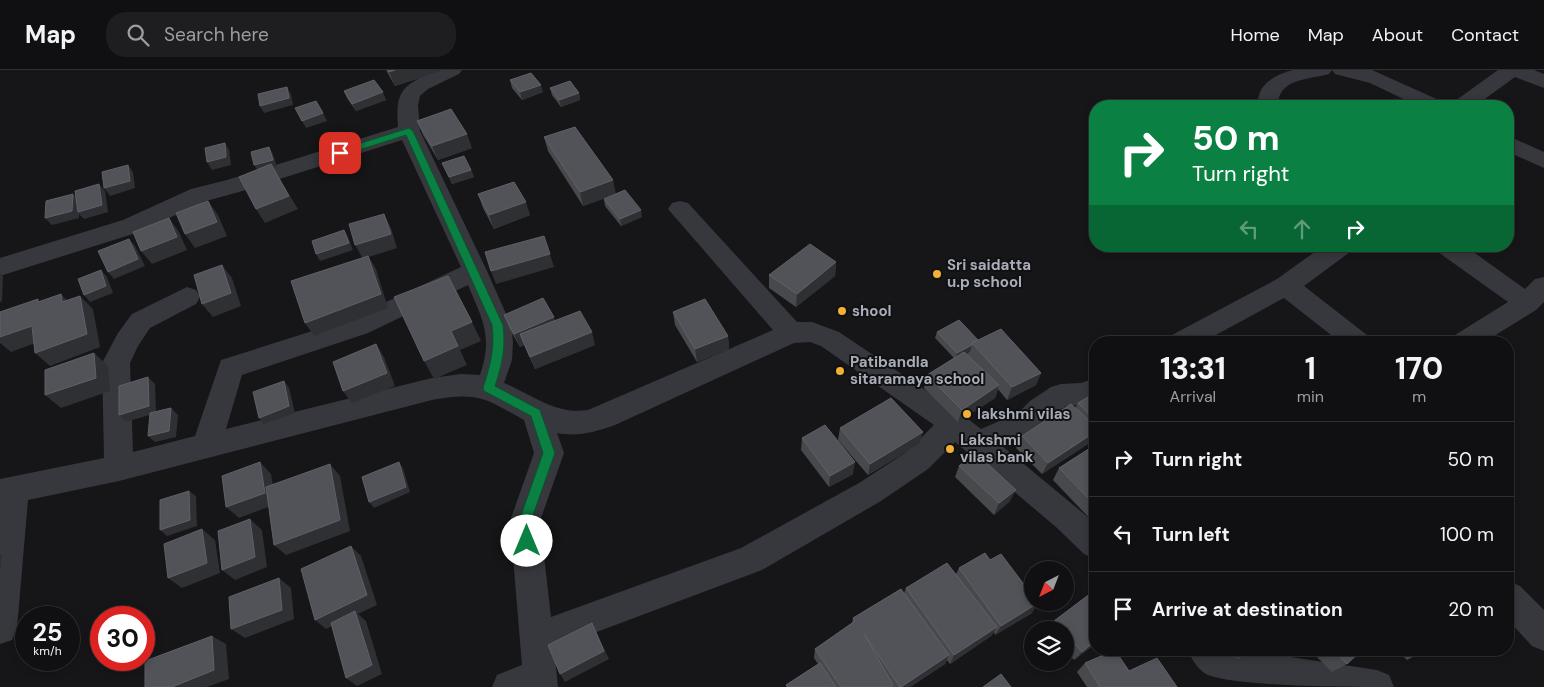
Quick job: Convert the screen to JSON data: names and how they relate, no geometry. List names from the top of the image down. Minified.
{"places":["Sri saidatta u.p school","shool","Patibandla sitaramaya school","lakshmi vilas","Lakshmi vilas bank"],"north":"bottom left","page":{"header":"Map","search":"Search here","nav":["Home","Map","About","Contact"],"turn":["50 m","Turn right"],"eta":["13:31","Arrival","1","min","170","m"],"list":[{"name":"Turn right","value":"50 m"},{"name":"Turn left","value":"100 m"},{"name":"Arrive at destination","value":"20 m"}],"speed":"25 km/h","limit":"30"}}
